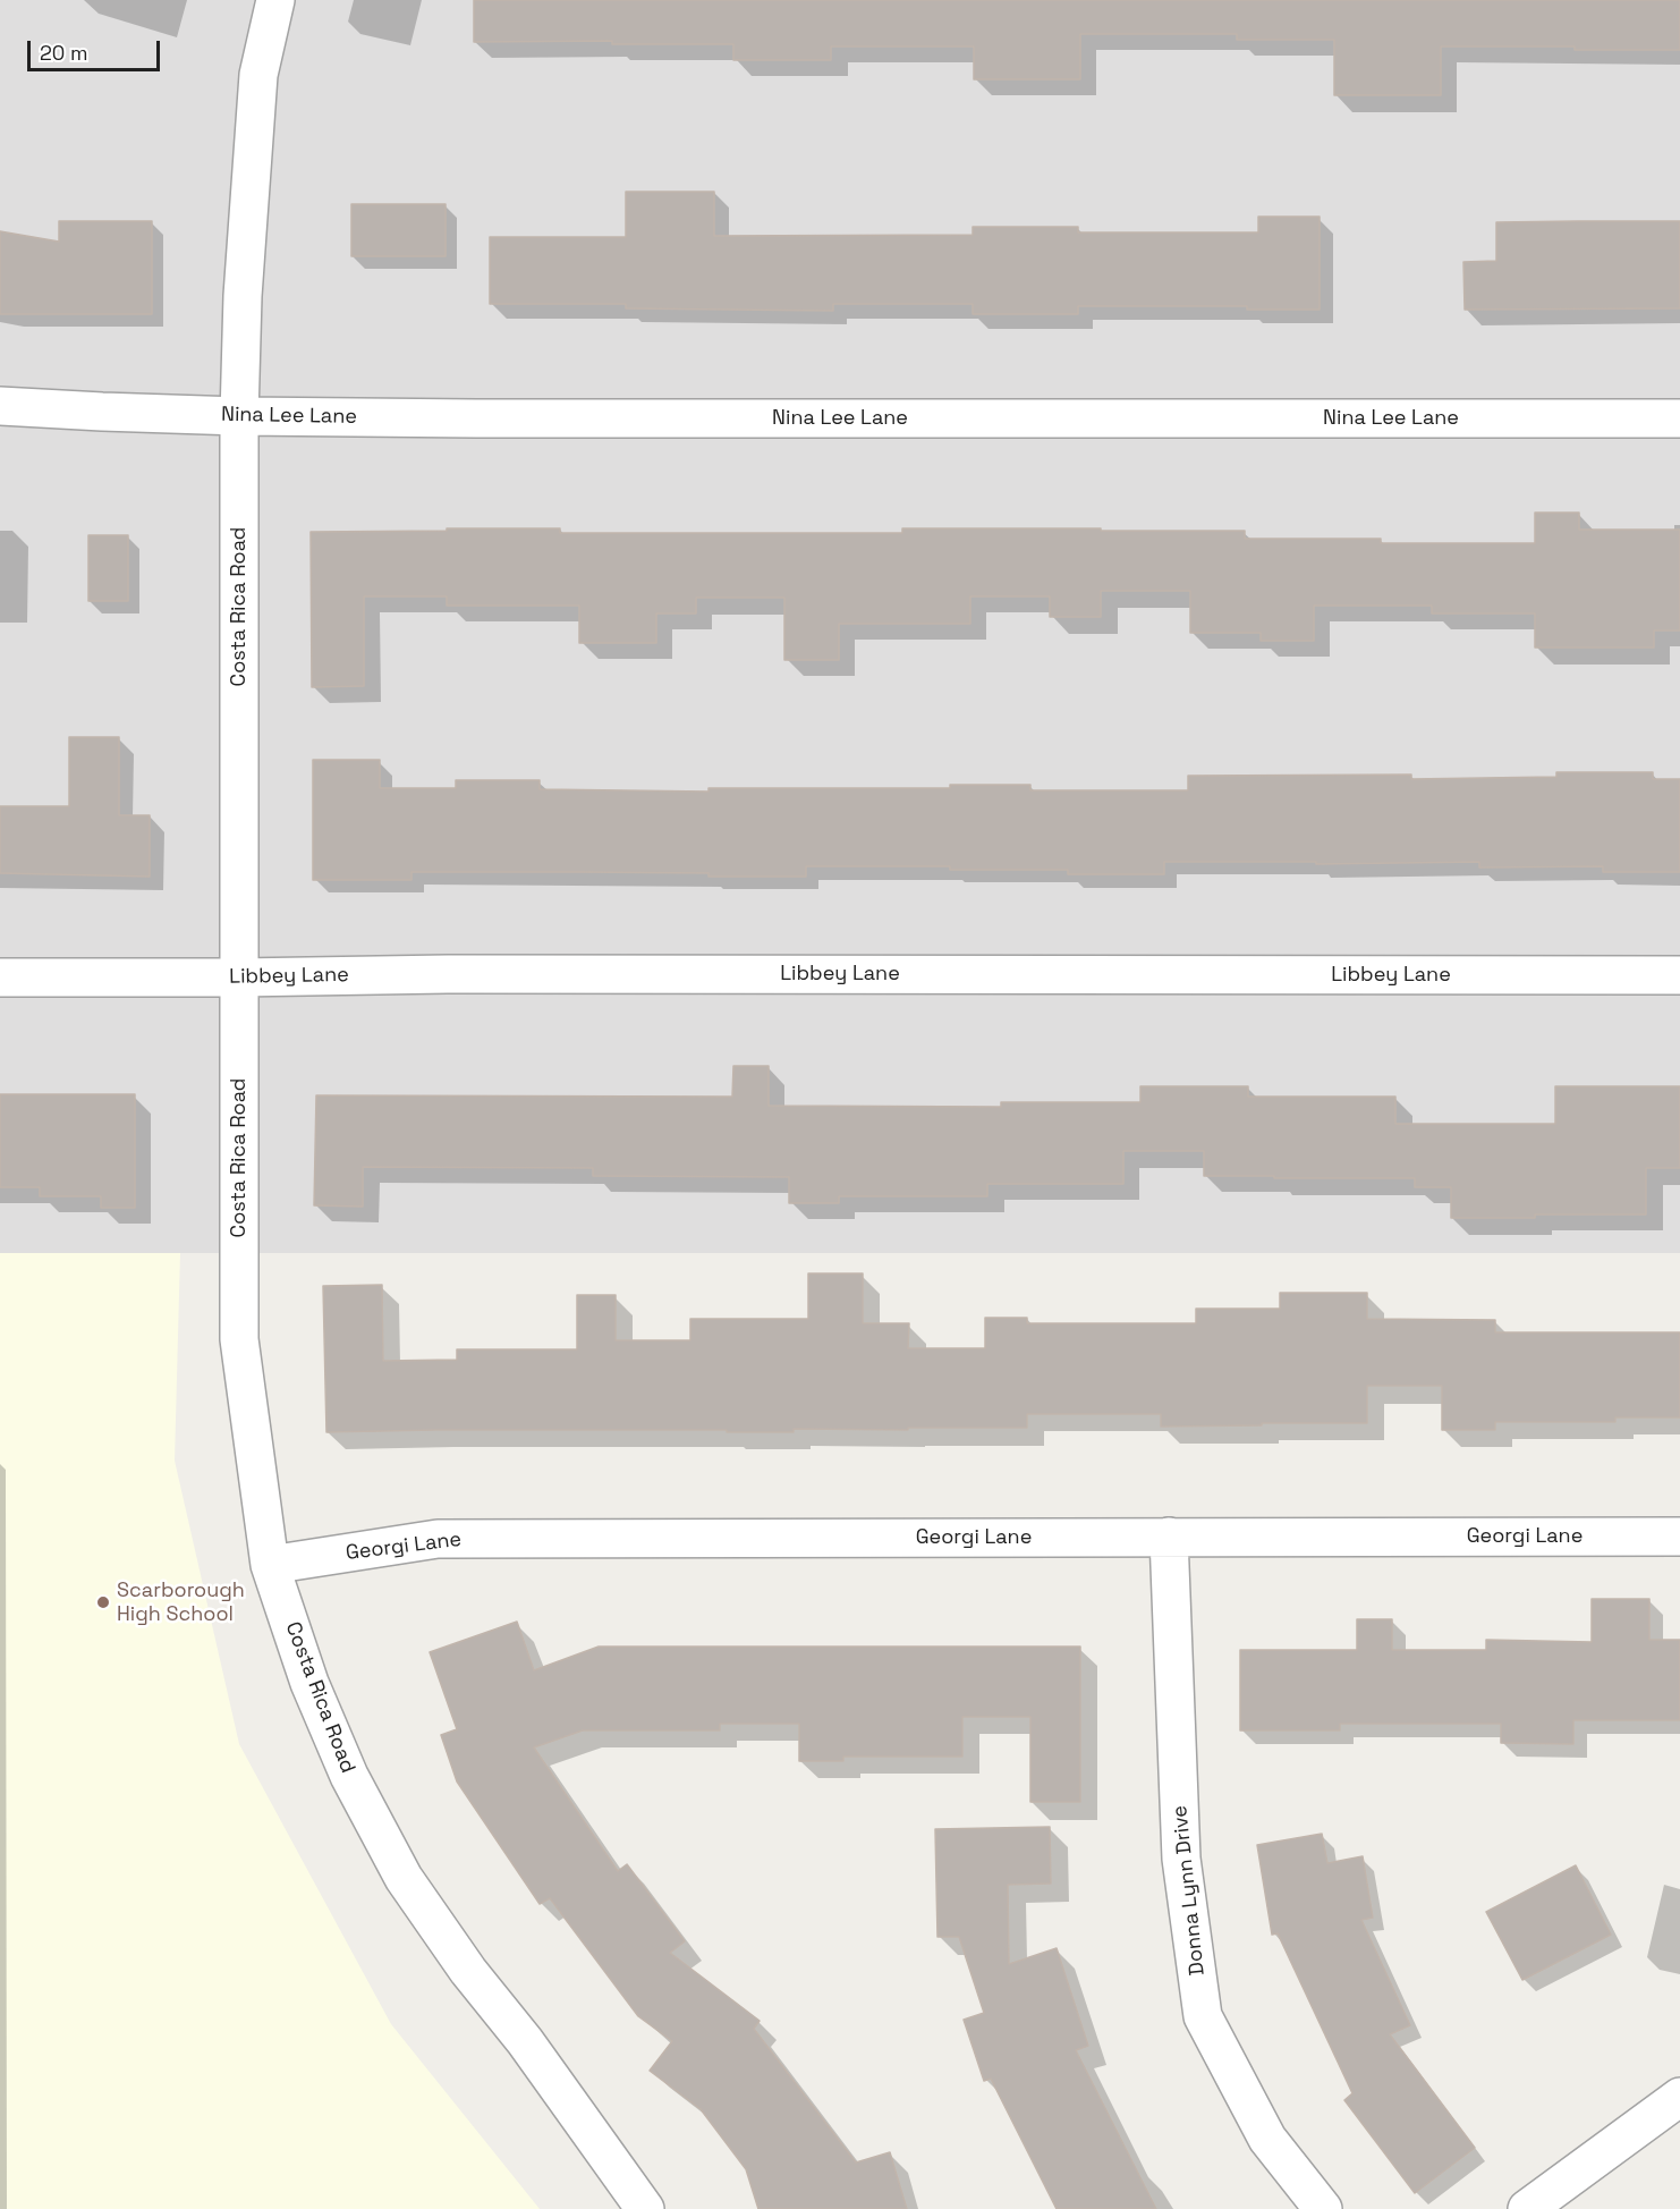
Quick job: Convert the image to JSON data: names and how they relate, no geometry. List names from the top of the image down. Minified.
{"streets":{"street":["Nina Lee Lane","Costa Rica Road","Libbey Lane","Georgi Lane","Donna Lynn Drive"]},"crossings":[["Nina Lee Lane","Costa Rica Road"],["Costa Rica Road","Libbey Lane"],["Costa Rica Road","Georgi Lane"],["Georgi Lane","Donna Lynn Drive"]],"places":["Scarborough High School"],"scale_bar":"20 m"}
